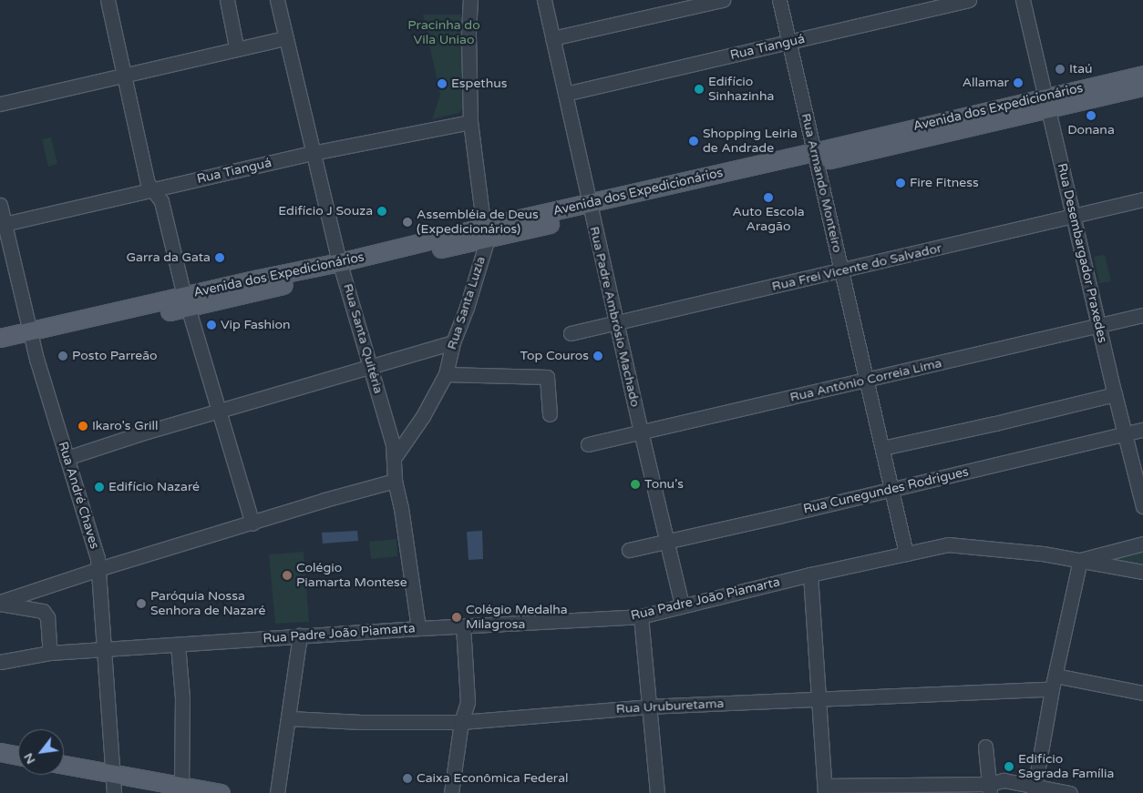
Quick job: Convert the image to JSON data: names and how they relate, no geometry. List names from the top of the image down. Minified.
{"streets":{"main road":["Avenida dos Expedicionários"],"street":["Rua Tianguá","Rua Armando Monteiro","Rua Desembargador Praxedes","Rua Frei Vicente do Salvador","Rua Santa Luzia","Rua Padre Ambrósio Machado","Rua Santa Quitéria","Rua Antônio Correia Lima","Rua Cunegundes Rodrigues","Rua André Chaves","Rua Padre João Piamarta","Rua Uruburetama"]},"crossings":[["Rua Tianguá","Rua Armando Monteiro"],["Rua Tianguá","Rua Santa Luzia"],["Rua Tianguá","Rua Padre Ambrósio Machado"],["Rua Tianguá","Rua Santa Quitéria"],["Rua Tianguá","Rua André Chaves"],["Avenida dos Expedicionários","Rua Armando Monteiro"],["Avenida dos Expedicionários","Rua Desembargador Praxedes"],["Avenida dos Expedicionários","Rua Santa Luzia"],["Avenida dos Expedicionários","Rua Padre Ambrósio Machado"],["Avenida dos Expedicionários","Rua Santa Quitéria"],["Avenida dos Expedicionários","Rua André Chaves"],["Rua Armando Monteiro","Rua Frei Vicente do Salvador"],["Rua Armando Monteiro","Rua Antônio Correia Lima"],["Rua Armando Monteiro","Rua Cunegundes Rodrigues"],["Rua Armando Monteiro","Rua Padre João Piamarta"],["Rua Desembargador Praxedes","Rua Frei Vicente do Salvador"],["Rua Desembargador Praxedes","Rua Antônio Correia Lima"],["Rua Desembargador Praxedes","Rua Cunegundes Rodrigues"],["Rua Frei Vicente do Salvador","Rua Padre Ambrósio Machado"],["Rua Santa Luzia","Rua Santa Quitéria"],["Rua Padre Ambrósio Machado","Rua Antônio Correia Lima"],["Rua Padre Ambrósio Machado","Rua Cunegundes Rodrigues"],["Rua Padre Ambrósio Machado","Rua Padre João Piamarta"],["Rua Santa Quitéria","Rua Padre João Piamarta"],["Rua André Chaves","Rua Padre João Piamarta"]],"parks":["Pracinha do Vila Uniao"],"places":["Itaú","Allamar","Espethus","Edifício Sinhazinha","Donana","Shopping Leiria de Andrade","Fire Fitness","Auto Escola Aragão","Edifício J Souza","Assembléia de Deus (Expedicionários)","Garra da Gata","Vip Fashion","Posto Parreão","Top Couros","Ikaro's Grill","Tonu's","Edifício Nazaré","Colégio Piamarta Montese","Paróquia Nossa Senhora de Nazaré","Colégio Medalha Milagrosa","Edifício Sagrada Família","Caixa Econômica Federal"],"north":"bottom left"}
